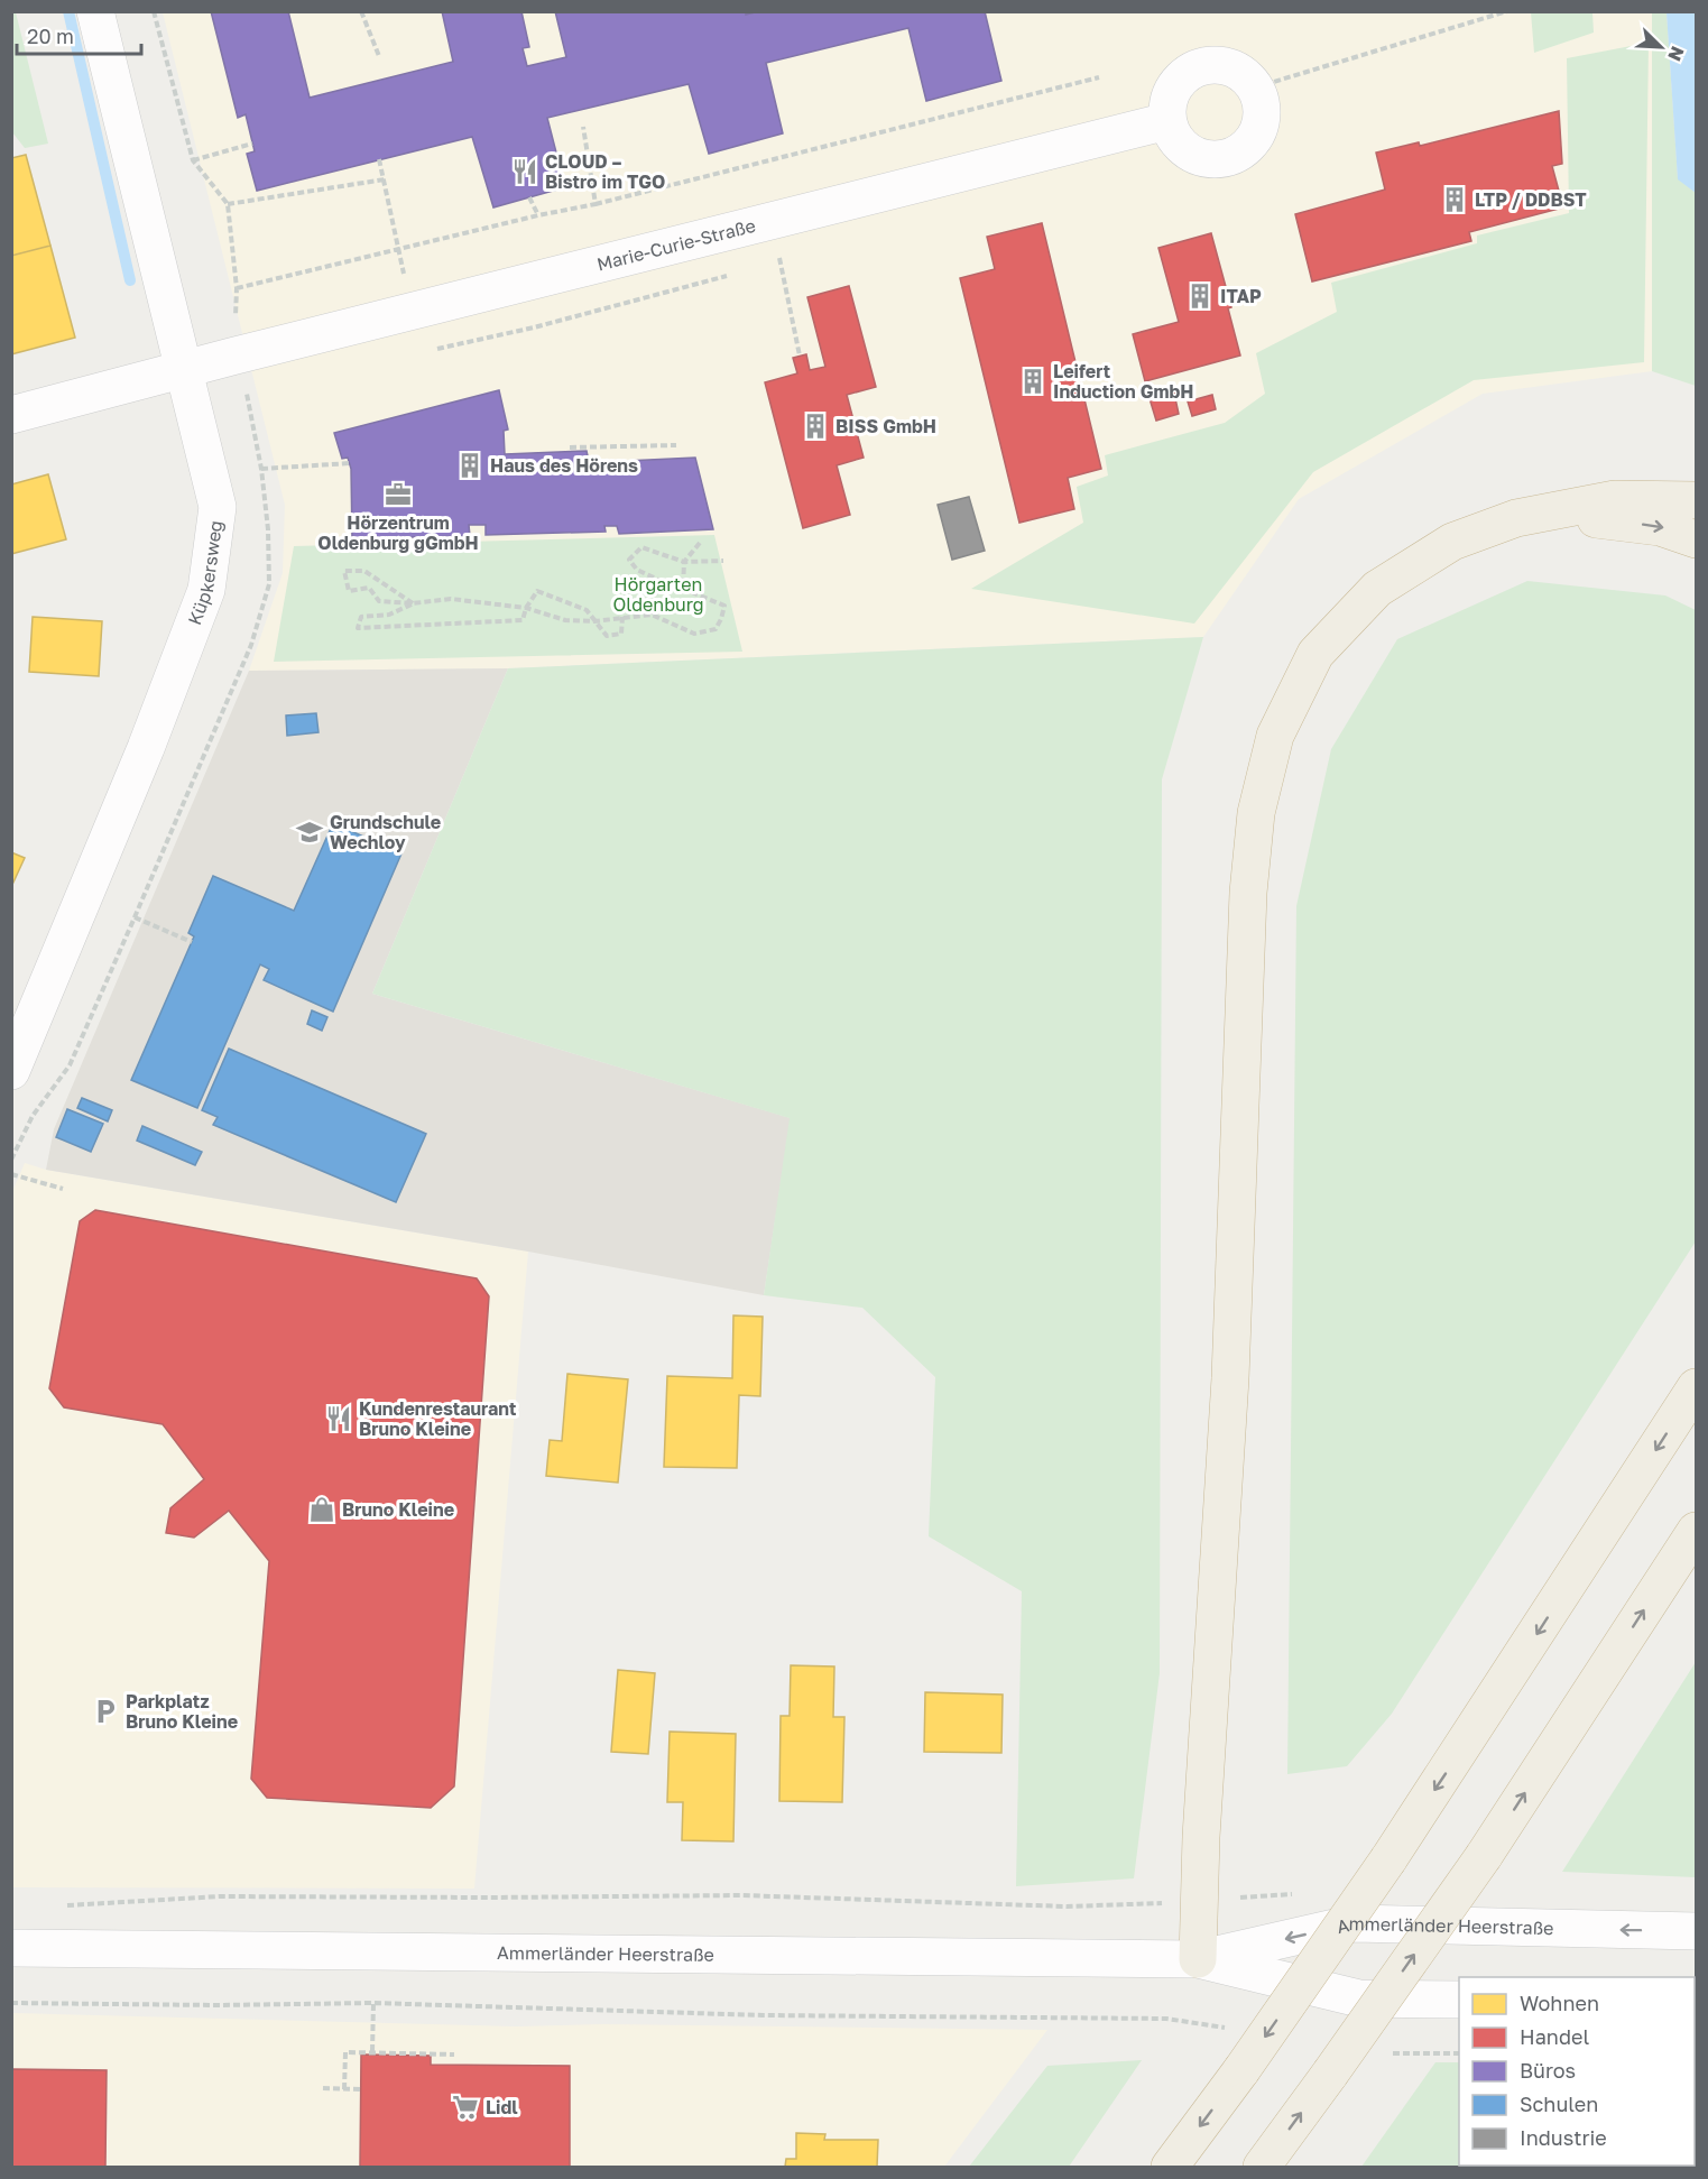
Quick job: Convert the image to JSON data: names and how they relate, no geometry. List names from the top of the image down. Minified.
{"streets":{"street":["Marie-Curie-Straße","Küpkersweg","Ammerländer Heerstraße"]},"crossings":[["Marie-Curie-Straße","Küpkersweg"]],"parks":["Hörgarten Oldenburg"],"places":{"restaurant":["CLOUD – Bistro im TGO","Kundenrestaurant Bruno Kleine"],"building":["LTP / DDBST","ITAP","Leifert Induction GmbH","BISS GmbH","Haus des Hörens"],"office":["Hörzentrum Oldenburg gGmbH"],"school or university":["Grundschule Wechloy"],"shop":["Bruno Kleine"],"parking":["Parkplatz Bruno Kleine"],"supermarket":["Lidl"]},"legend":["Wohnen","Handel","Büros","Schulen","Industrie"],"scale_bar":"20 m","north":"bottom right"}
